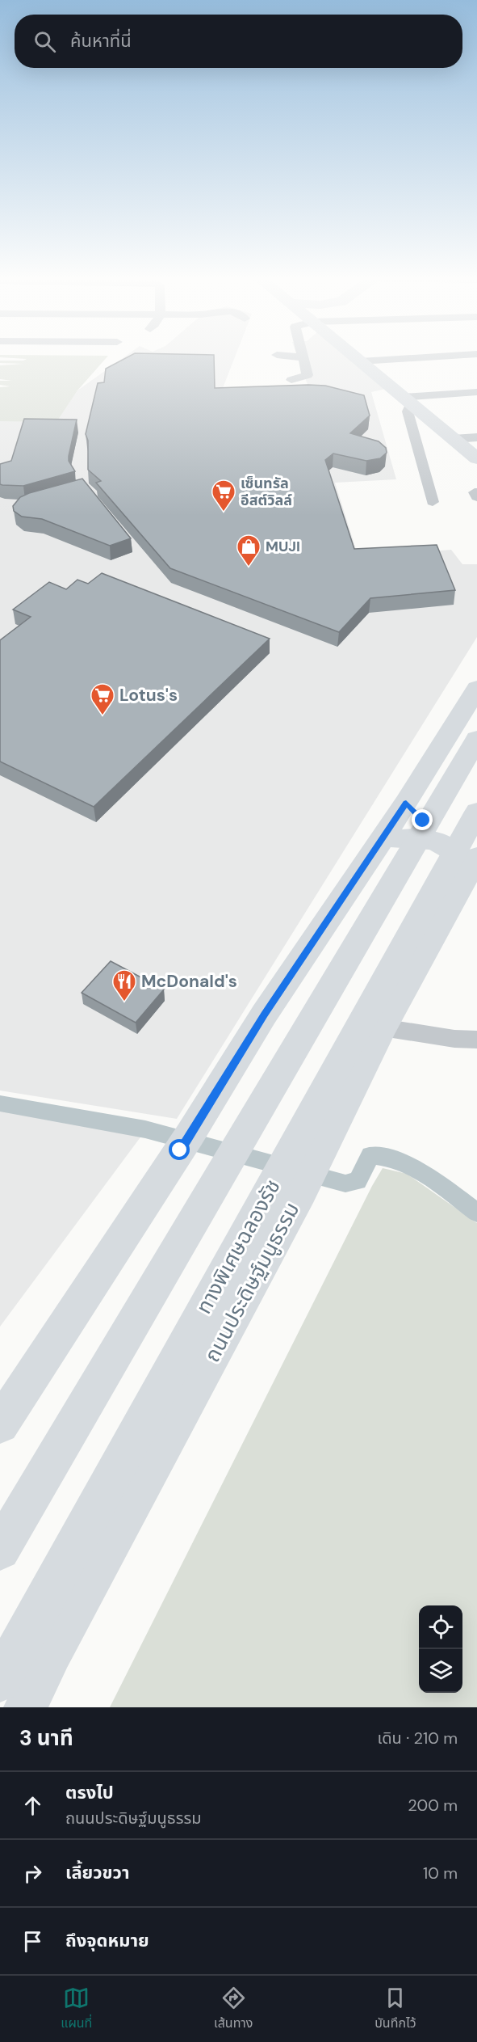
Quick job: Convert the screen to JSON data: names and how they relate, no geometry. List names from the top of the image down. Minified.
{"streets":{"main road":["ทางพิเศษฉลองรัช","ถนนประดิษฐ์มนูธรรม"]},"places":{"supermarket":["เซ็นทรัล อีสต์วิลล์","Lotus's"],"shop":["MUJI"],"restaurant":["McDonald's"]},"page":{"search":"ค้นหาที่นี่","heading":["3 นาที","เดิน · 210 m"],"list":[["ตรงไป","ถนนประดิษฐ์มนูธรรม","200 m"],["เลี้ยวขวา","10 m"],"ถึงจุดหมาย"],"nav":["แผนที่","เส้นทาง","บันทึกไว้"]}}
